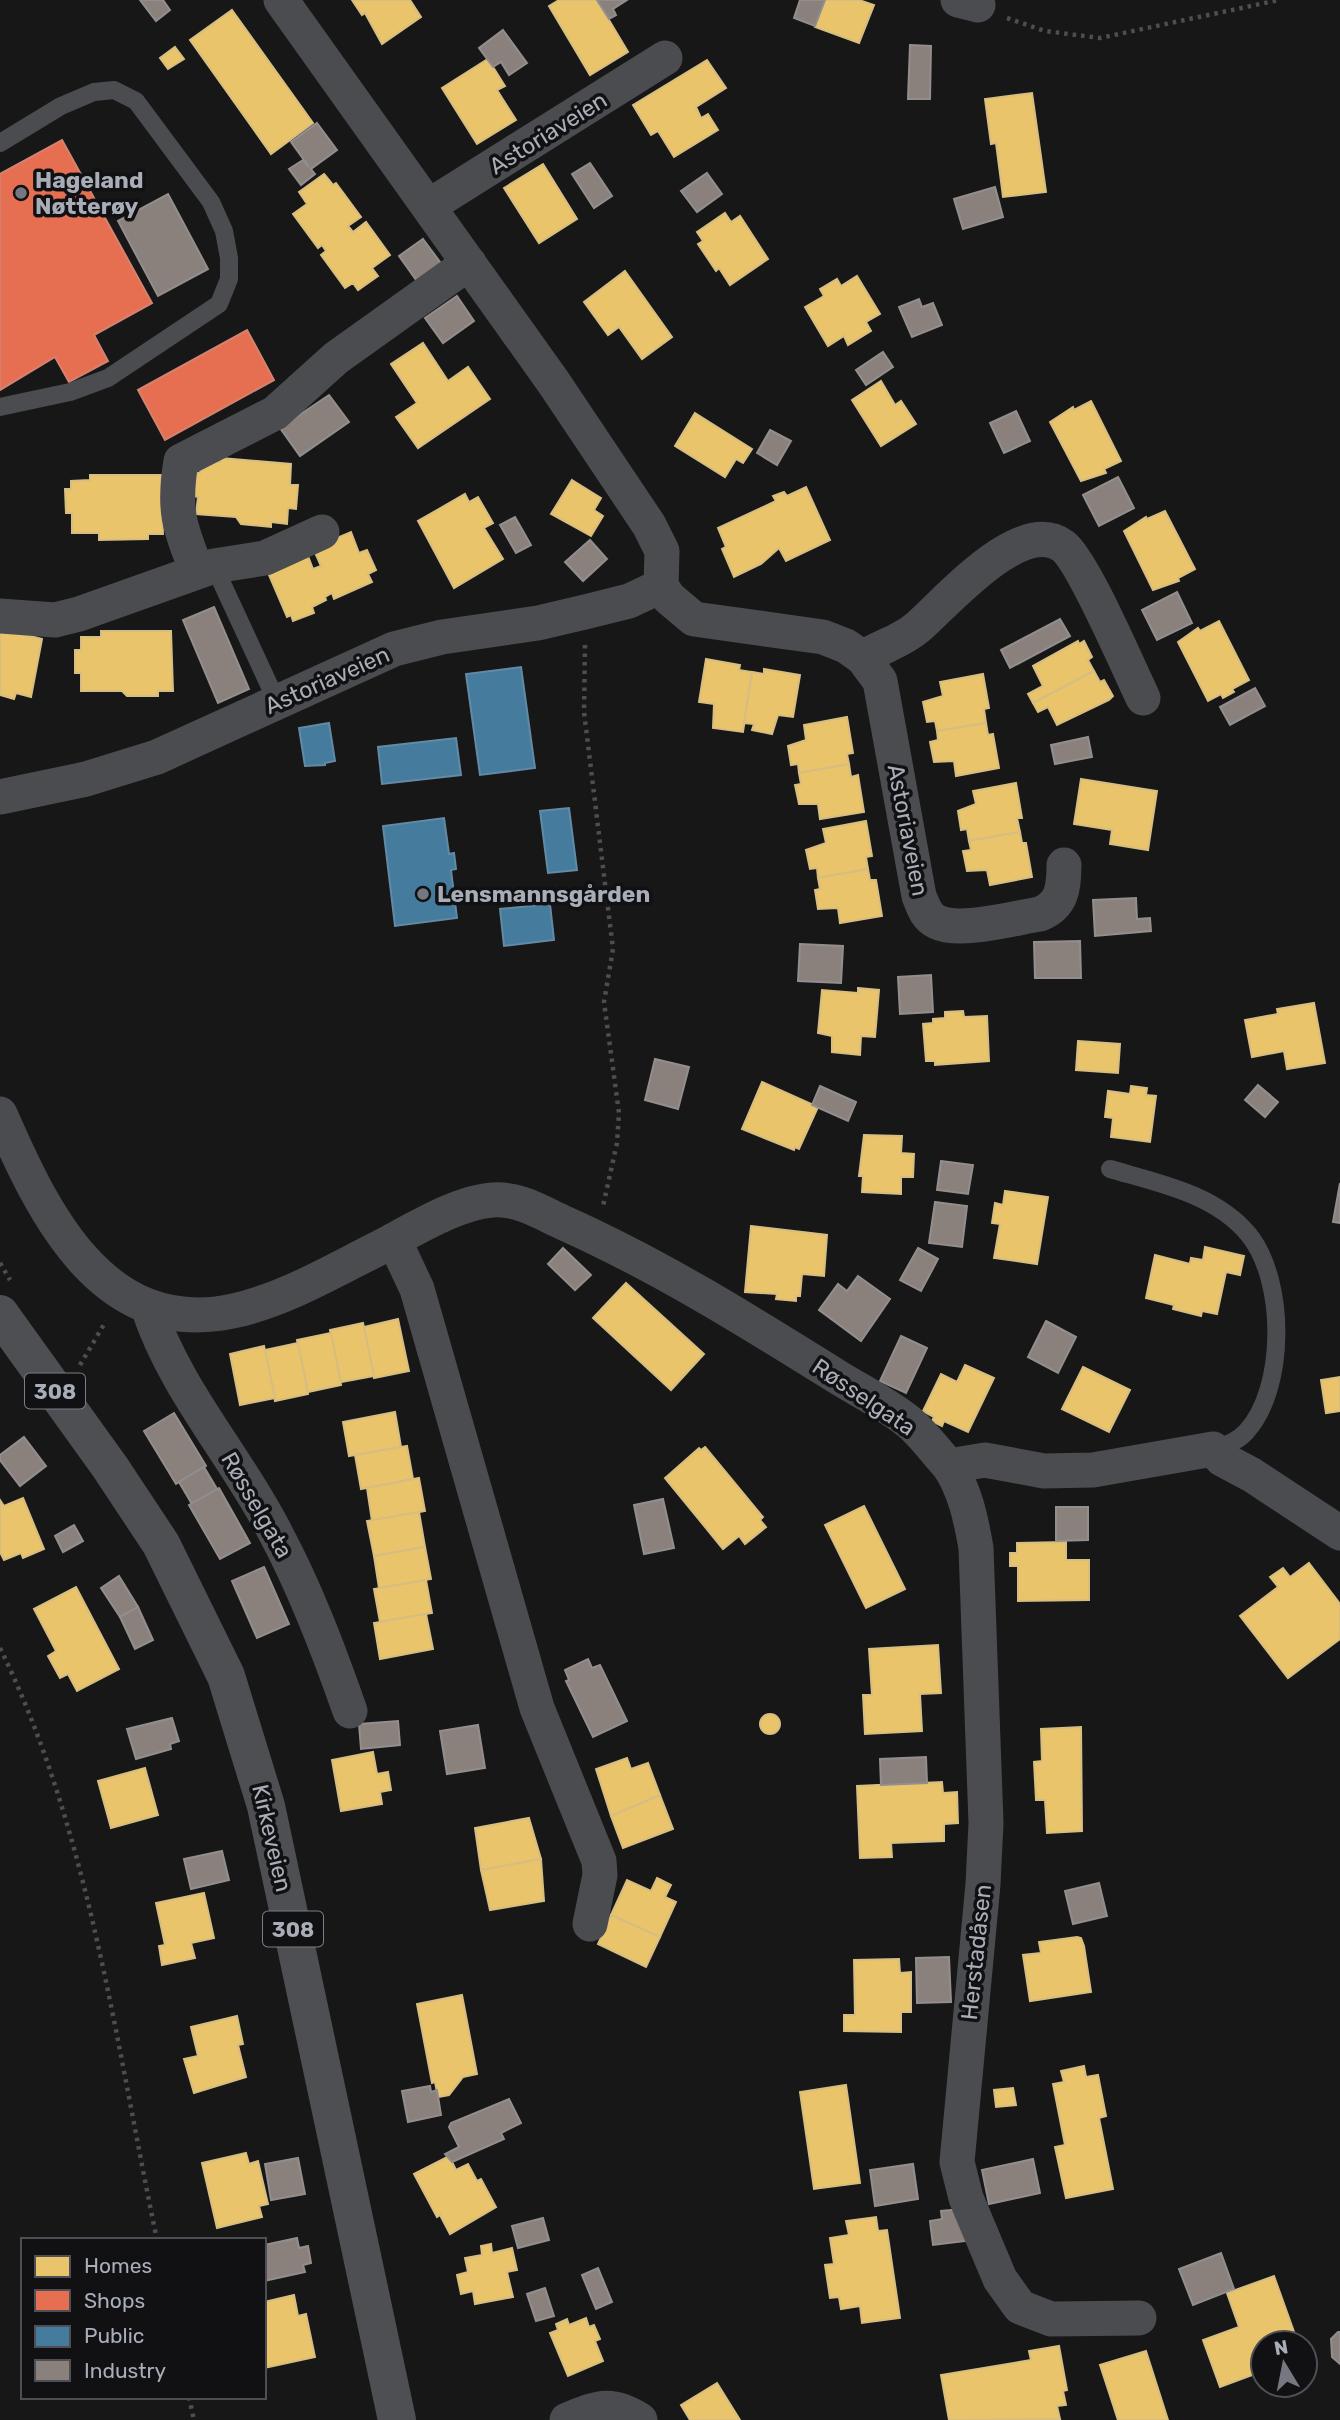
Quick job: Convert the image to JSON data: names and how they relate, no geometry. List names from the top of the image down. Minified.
{"streets":{"main road":["308","Kirkeveien"],"street":["Astoriaveien","Røsselgata","Herstadåsen"]},"crossings":[["Røsselgata","Herstadåsen"]],"places":["Hageland Nøtterøy","Lensmannsgården"],"legend":["Homes","Shops","Public","Industry"],"north":"top"}
